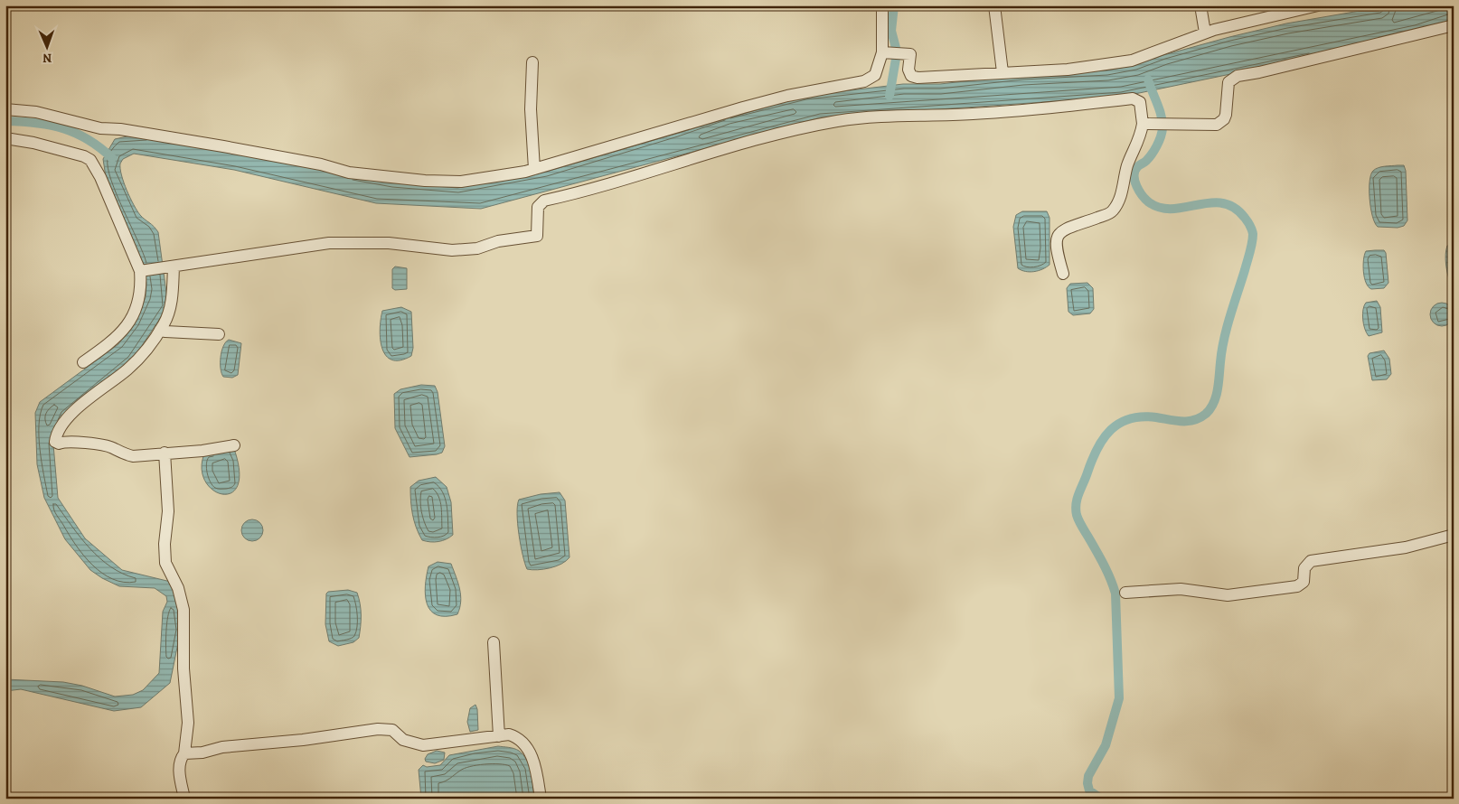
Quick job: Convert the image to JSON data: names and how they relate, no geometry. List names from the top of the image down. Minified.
{"north":"bottom"}
